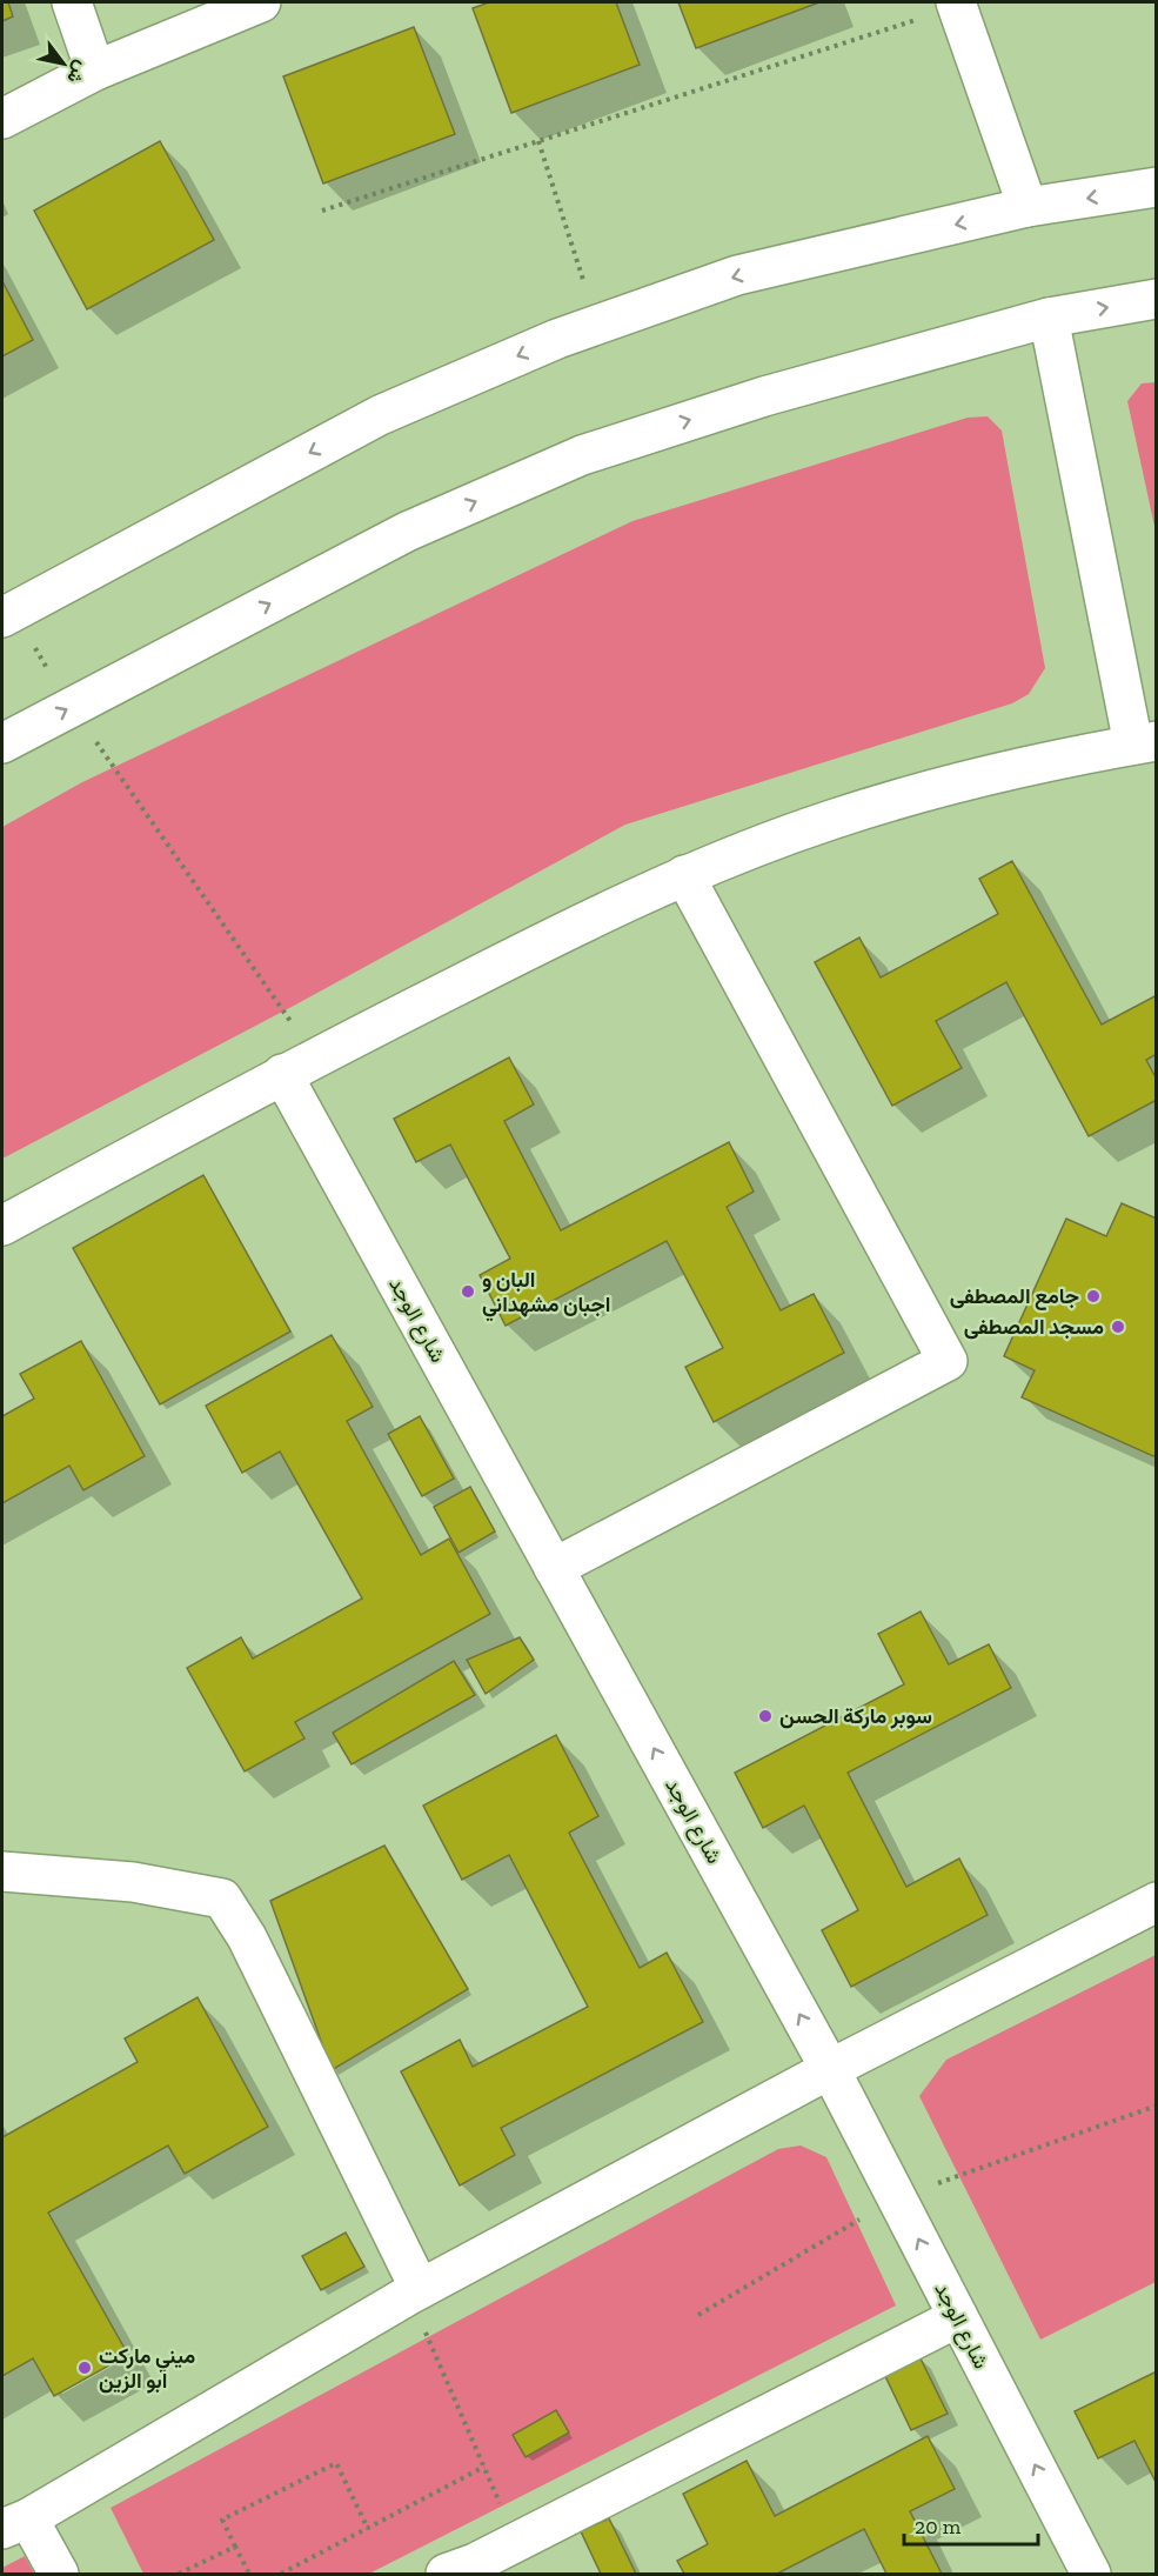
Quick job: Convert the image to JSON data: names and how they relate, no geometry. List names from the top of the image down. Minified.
{"streets":{"street":["شارع الوجد"]},"one_way":["شارع الوجد"],"places":["البان و اجبان مشهداني","جامع المصطفى","مسجد المصطفى","سوبر ماركة الحسن","ميني ماركت ابو الزين"],"scale_bar":"20 m","north":"bottom right"}
